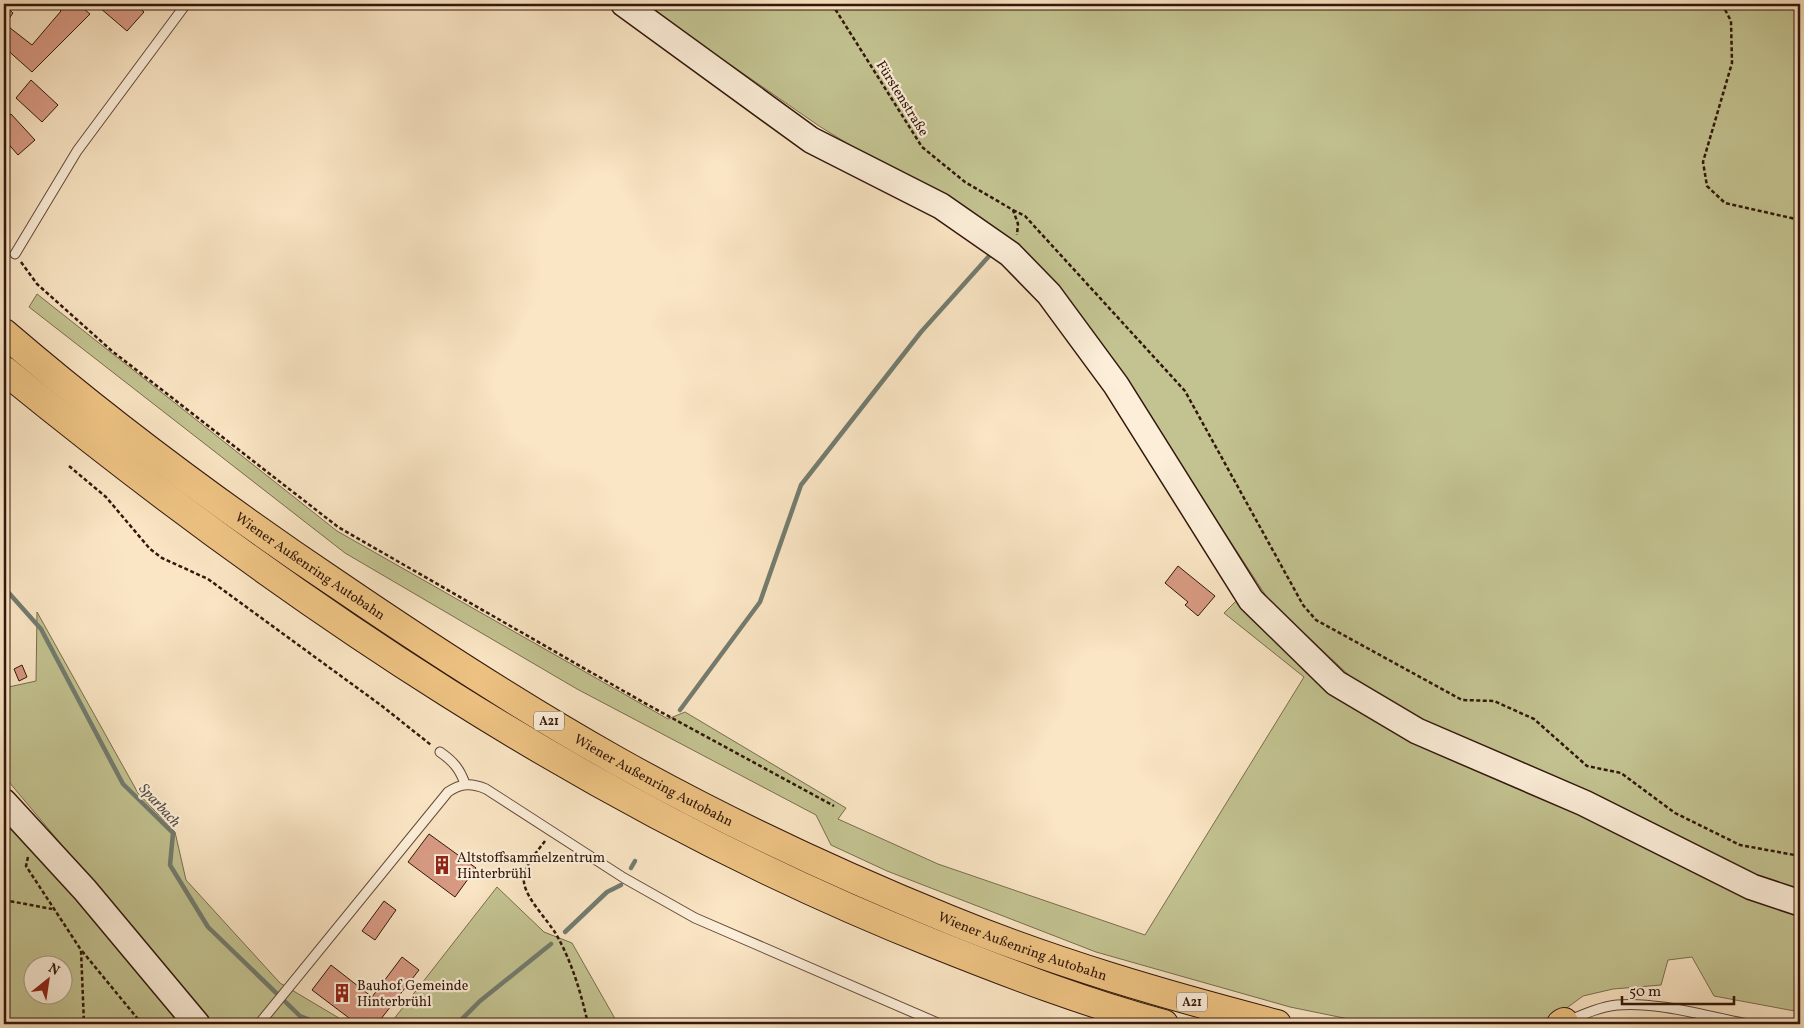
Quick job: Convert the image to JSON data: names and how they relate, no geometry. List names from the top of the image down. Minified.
{"streets":{"highway":["Wiener Außenring Autobahn","A21"],"path":["Fürstenstraße"]},"water":["Sparbach"],"places":{"building":["Altstoffsammelzentrum Hinterbrühl","Bauhof Gemeinde Hinterbrühl"]},"scale_bar":"50 m","north":"top right"}
